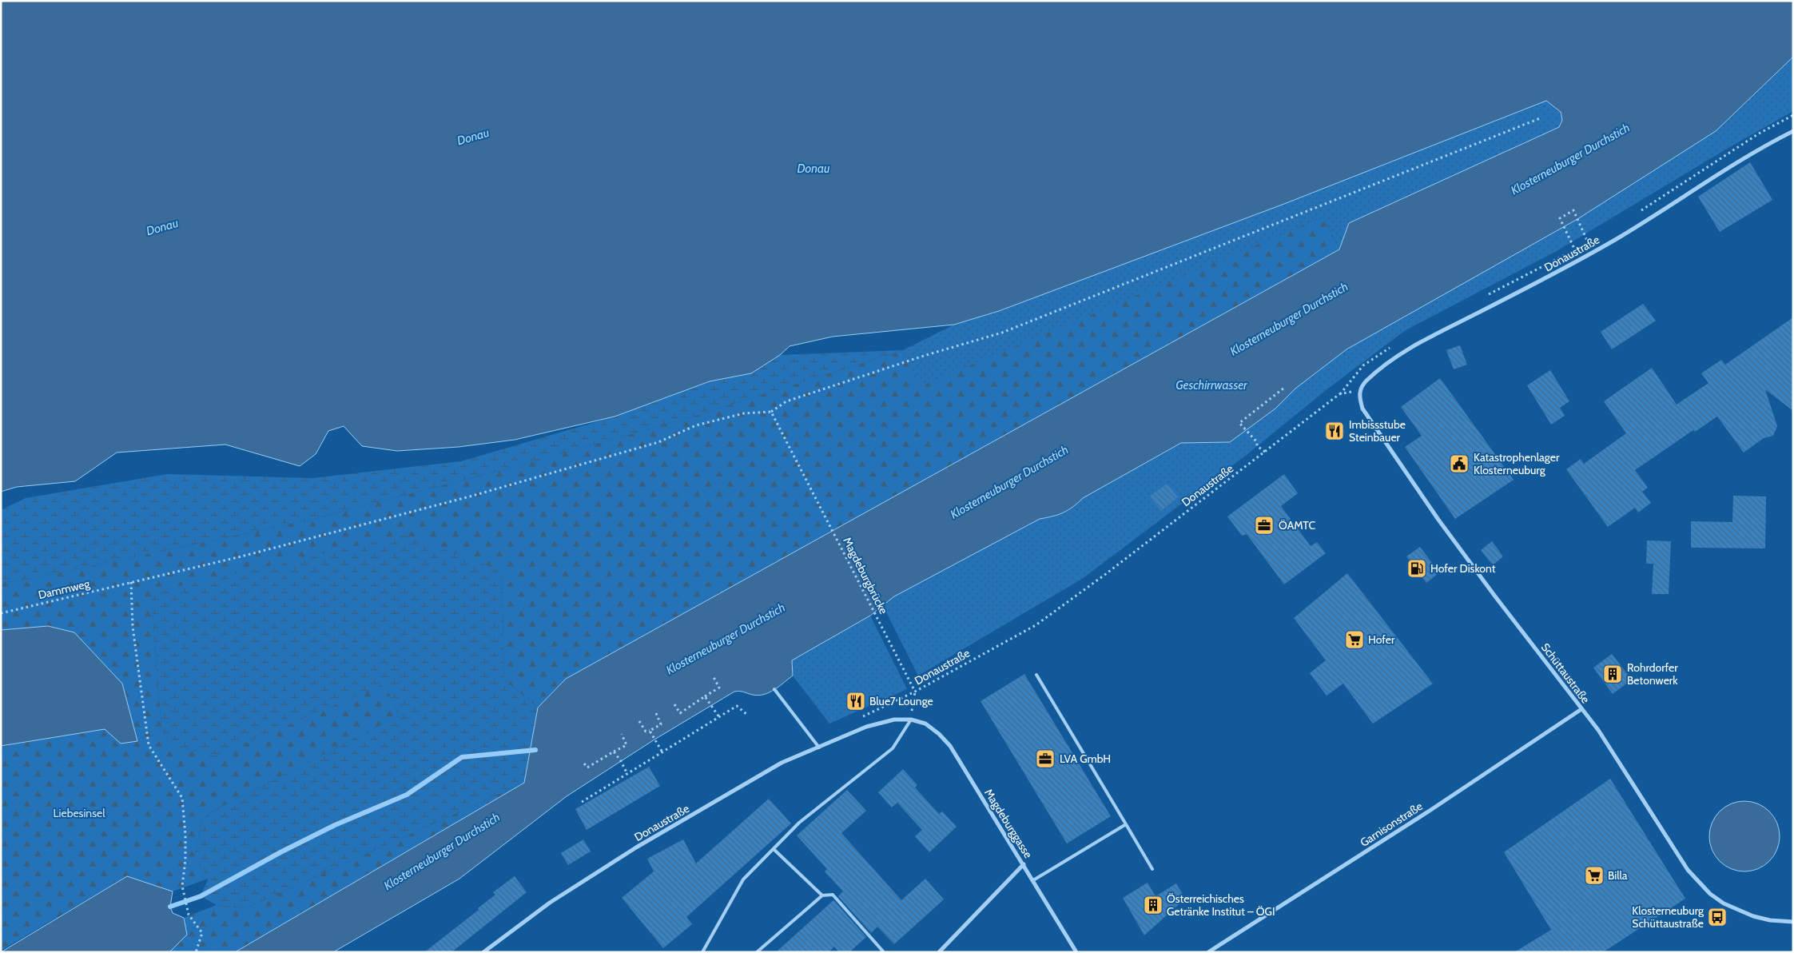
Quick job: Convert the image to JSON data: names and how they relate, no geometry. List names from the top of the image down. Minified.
{"streets":{"street":["Donaustraße","Schüttaustraße","Magdeburggasse","Garnisonstraße"],"path":["Magdeburgbrücke","Dammweg"]},"crossings":[["Donaustraße","Magdeburgbrücke"],["Donaustraße","Schüttaustraße"],["Donaustraße","Magdeburggasse"],["Magdeburgbrücke","Dammweg"],["Schüttaustraße","Garnisonstraße"]],"water":["Donau","Klosterneuburger Durchstich","Geschirrwasser"],"parks":["Liebesinsel"],"places":{"restaurant":["Imbissstube Steinbauer","Blue7 Lounge"],"public building":["Katastrophenlager Klosterneuburg"],"office":["ÖAMTC","LVA GmbH"],"fuel station":["Hofer Diskont"],"supermarket":["Hofer","Billa"],"building":["Rohrdorfer Betonwerk","Österreichisches Getränke Institut – ÖGI"],"bus stop":["Klosterneuburg Schüttaustraße"]}}
